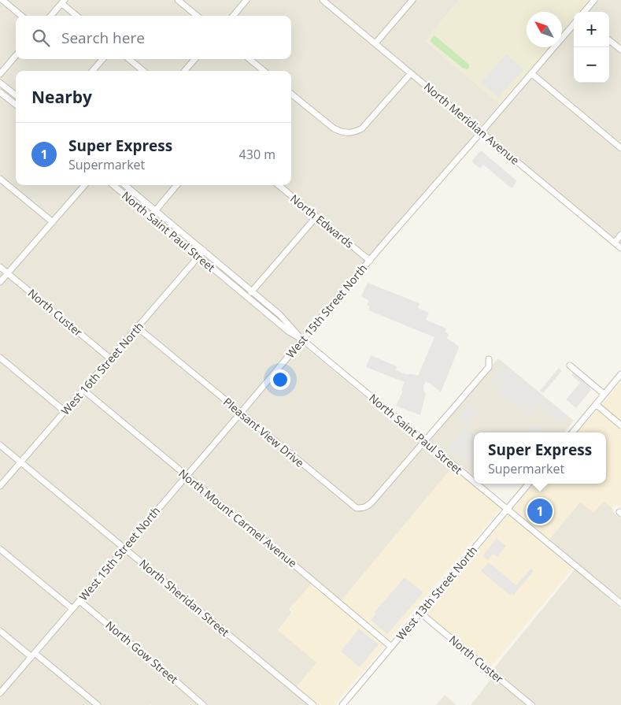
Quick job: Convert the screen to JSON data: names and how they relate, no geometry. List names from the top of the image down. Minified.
{"streets":{"street":["North Meridian Avenue","North Edwards","North Saint Paul Street","West 15th Street North","North Custer","West 16th Street North","Pleasant View Drive","North Mount Carmel Avenue","West 13th Street North","North Sheridan Street","North Gow Street"]},"crossings":[["North Meridian Avenue","West 15th Street North"],["North Edwards","West 15th Street North"],["North Saint Paul Street","West 15th Street North"],["North Saint Paul Street","West 16th Street North"],["North Saint Paul Street","Pleasant View Drive"],["North Saint Paul Street","West 13th Street North"],["West 15th Street North","Pleasant View Drive"],["West 15th Street North","North Mount Carmel Avenue"],["West 15th Street North","North Sheridan Street"],["West 15th Street North","North Gow Street"],["North Custer","West 16th Street North"],["North Custer","West 13th Street North"],["West 16th Street North","Pleasant View Drive"],["West 16th Street North","North Mount Carmel Avenue"],["West 16th Street North","North Sheridan Street"],["North Mount Carmel Avenue","West 13th Street North"]],"north":"top left","page":{"map_buttons":["+","−"],"search":"Search here","heading":"Nearby","list":[{"mark":"1","name":"Super Express","note":"Supermarket","value":"430 m"}],"popup":["Super Express","Supermarket"],"pins":"1"}}
